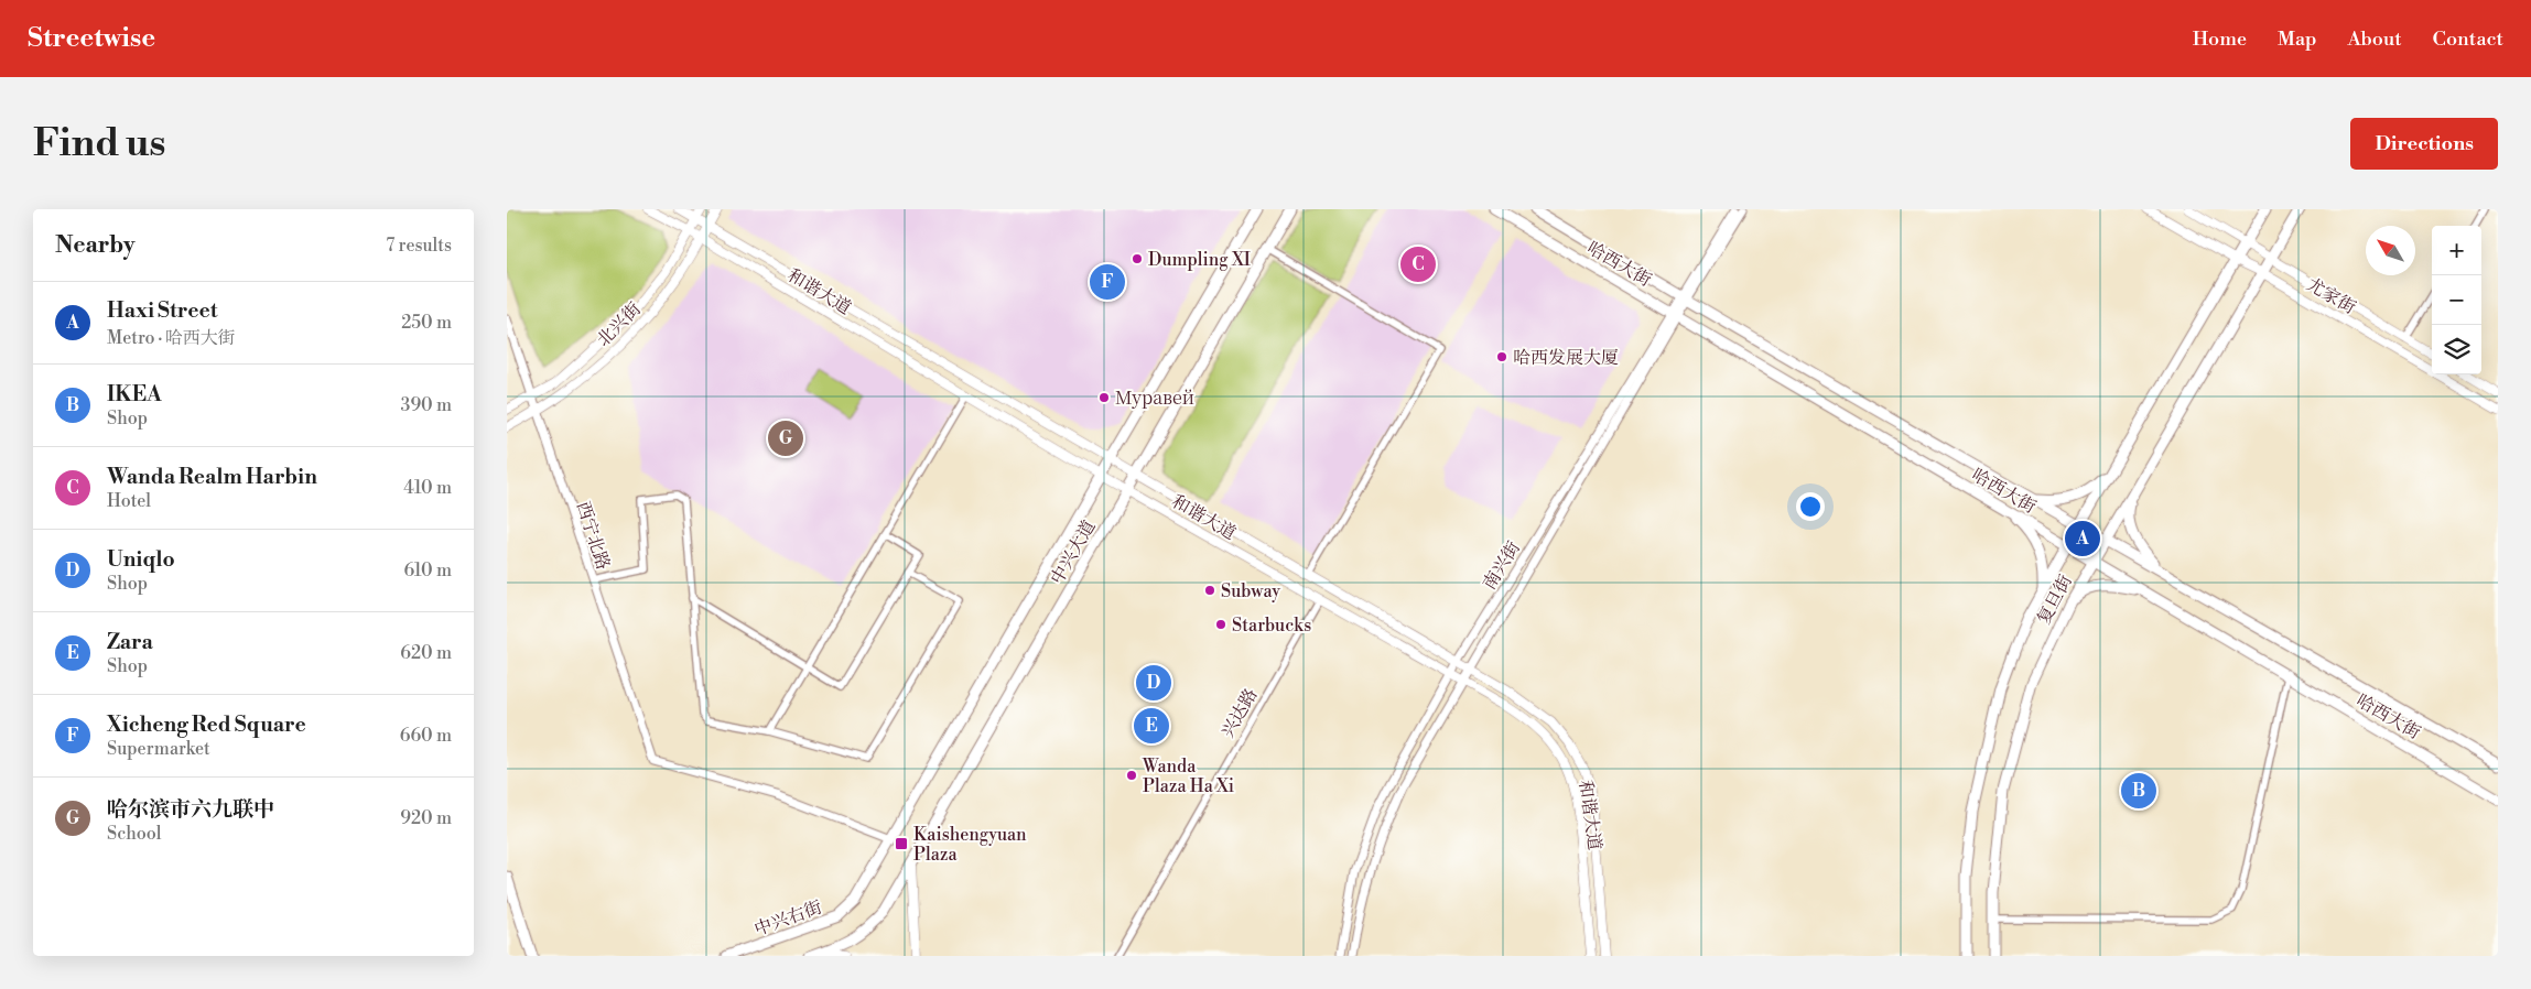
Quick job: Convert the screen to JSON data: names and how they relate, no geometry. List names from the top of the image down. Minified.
{"streets":{"main road":["哈西大街","和谐大道","尤家街","北兴街","中兴大道","复旦街","中兴右街"],"street":["西宁北路","南兴街","兴达路"]},"crossings":[["哈西大街","南兴街"],["哈西大街","复旦街"],["和谐大道","北兴街"],["和谐大道","中兴大道"],["和谐大道","南兴街"],["和谐大道","兴达路"],["尤家街","复旦街"],["北兴街","西宁北路"],["西宁北路","中兴大道"],["中兴大道","中兴右街"]],"places":{"other":["Dumpling XI","哈西发展大厦","Муравей","Subway","Starbucks","Wanda Plaza Ha Xi"],"transit":["Kaishengyuan Plaza"]},"north":"top left","page":{"header":"Streetwise","nav":["Home","Map","About","Contact"],"buttons":"Directions","title":"Find us","heading":["Nearby","7 results"],"map_buttons":["+","−"],"pins":["C","F","G","A","D","E","B"],"list":[{"mark":"A","name":"Haxi Street","note":"Metro · 哈西大街","value":"250 m"},{"mark":"B","name":"IKEA","note":"Shop","value":"390 m"},{"mark":"C","name":"Wanda Realm Harbin","note":"Hotel","value":"410 m"},{"mark":"D","name":"Uniqlo","note":"Shop","value":"610 m"},{"mark":"E","name":"Zara","note":"Shop","value":"620 m"},{"mark":"F","name":"Xicheng Red Square","note":"Supermarket","value":"660 m"},{"mark":"G","name":"哈尔滨市六九联中","note":"School","value":"920 m"}]}}
